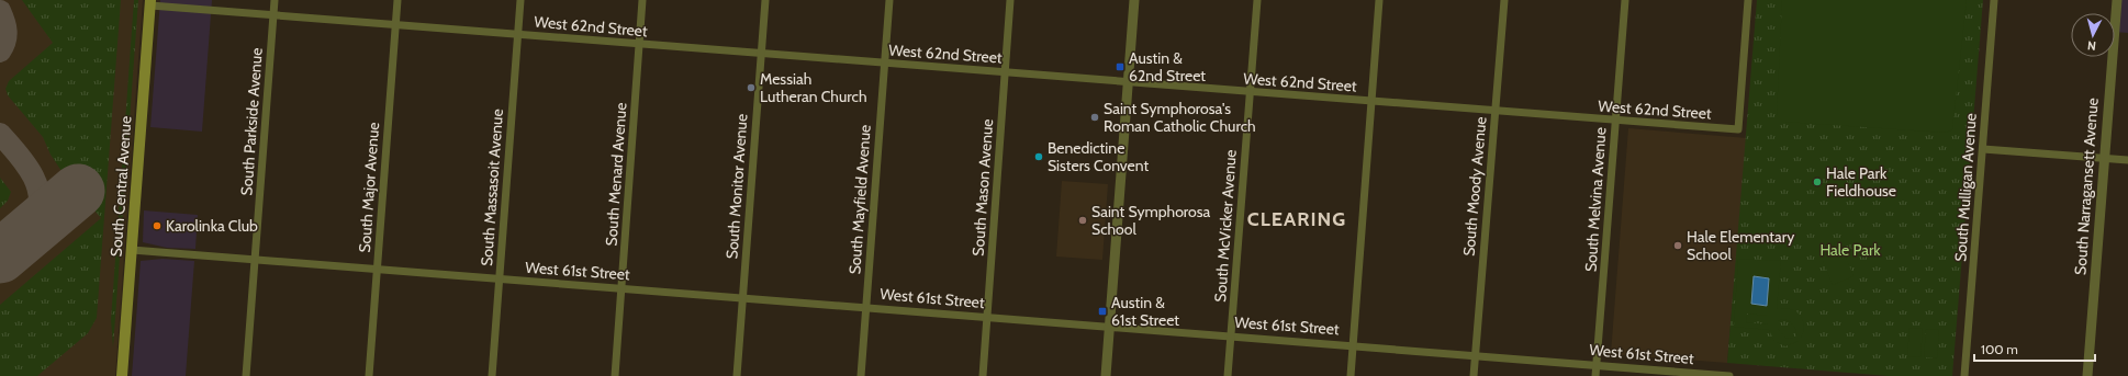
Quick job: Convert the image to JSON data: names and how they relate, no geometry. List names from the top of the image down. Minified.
{"streets":{"main road":["South Central Avenue"],"street":["West 62nd Street","South Parkside Avenue","South Menard Avenue","South Monitor Avenue","South Moody Avenue","South Narragansett Avenue","South Major Avenue","South Massasoit Avenue","South Mason Avenue","South Mulligan Avenue","South Mayfield Avenue","South Melvina Avenue","South McVicker Avenue","West 61st Street"]},"crossings":[["West 62nd Street","South Parkside Avenue"],["West 62nd Street","South Menard Avenue"],["West 62nd Street","South Central Avenue"],["West 62nd Street","South Monitor Avenue"],["West 62nd Street","South Moody Avenue"],["West 62nd Street","South Major Avenue"],["West 62nd Street","South Massasoit Avenue"],["West 62nd Street","South Mason Avenue"],["West 62nd Street","South Mayfield Avenue"],["West 62nd Street","South Melvina Avenue"],["West 62nd Street","South McVicker Avenue"],["South Parkside Avenue","West 61st Street"],["South Menard Avenue","West 61st Street"],["South Central Avenue","West 61st Street"],["South Monitor Avenue","West 61st Street"],["South Moody Avenue","West 61st Street"],["South Major Avenue","West 61st Street"],["South Massasoit Avenue","West 61st Street"],["South Mason Avenue","West 61st Street"],["South Mayfield Avenue","West 61st Street"],["South Melvina Avenue","West 61st Street"],["South McVicker Avenue","West 61st Street"]],"districts":["CLEARING"],"parks":["Hale Park"],"places":{"transit":["Austin & 62nd Street","Austin & 61st Street"],"other":["Messiah Lutheran Church","Saint Symphorosa's Roman Catholic Church","Benedictine Sisters Convent","Hale Park Fieldhouse","Saint Symphorosa School","Karolinka Club","Hale Elementary School"]},"scale_bar":"100 m","north":"bottom"}
